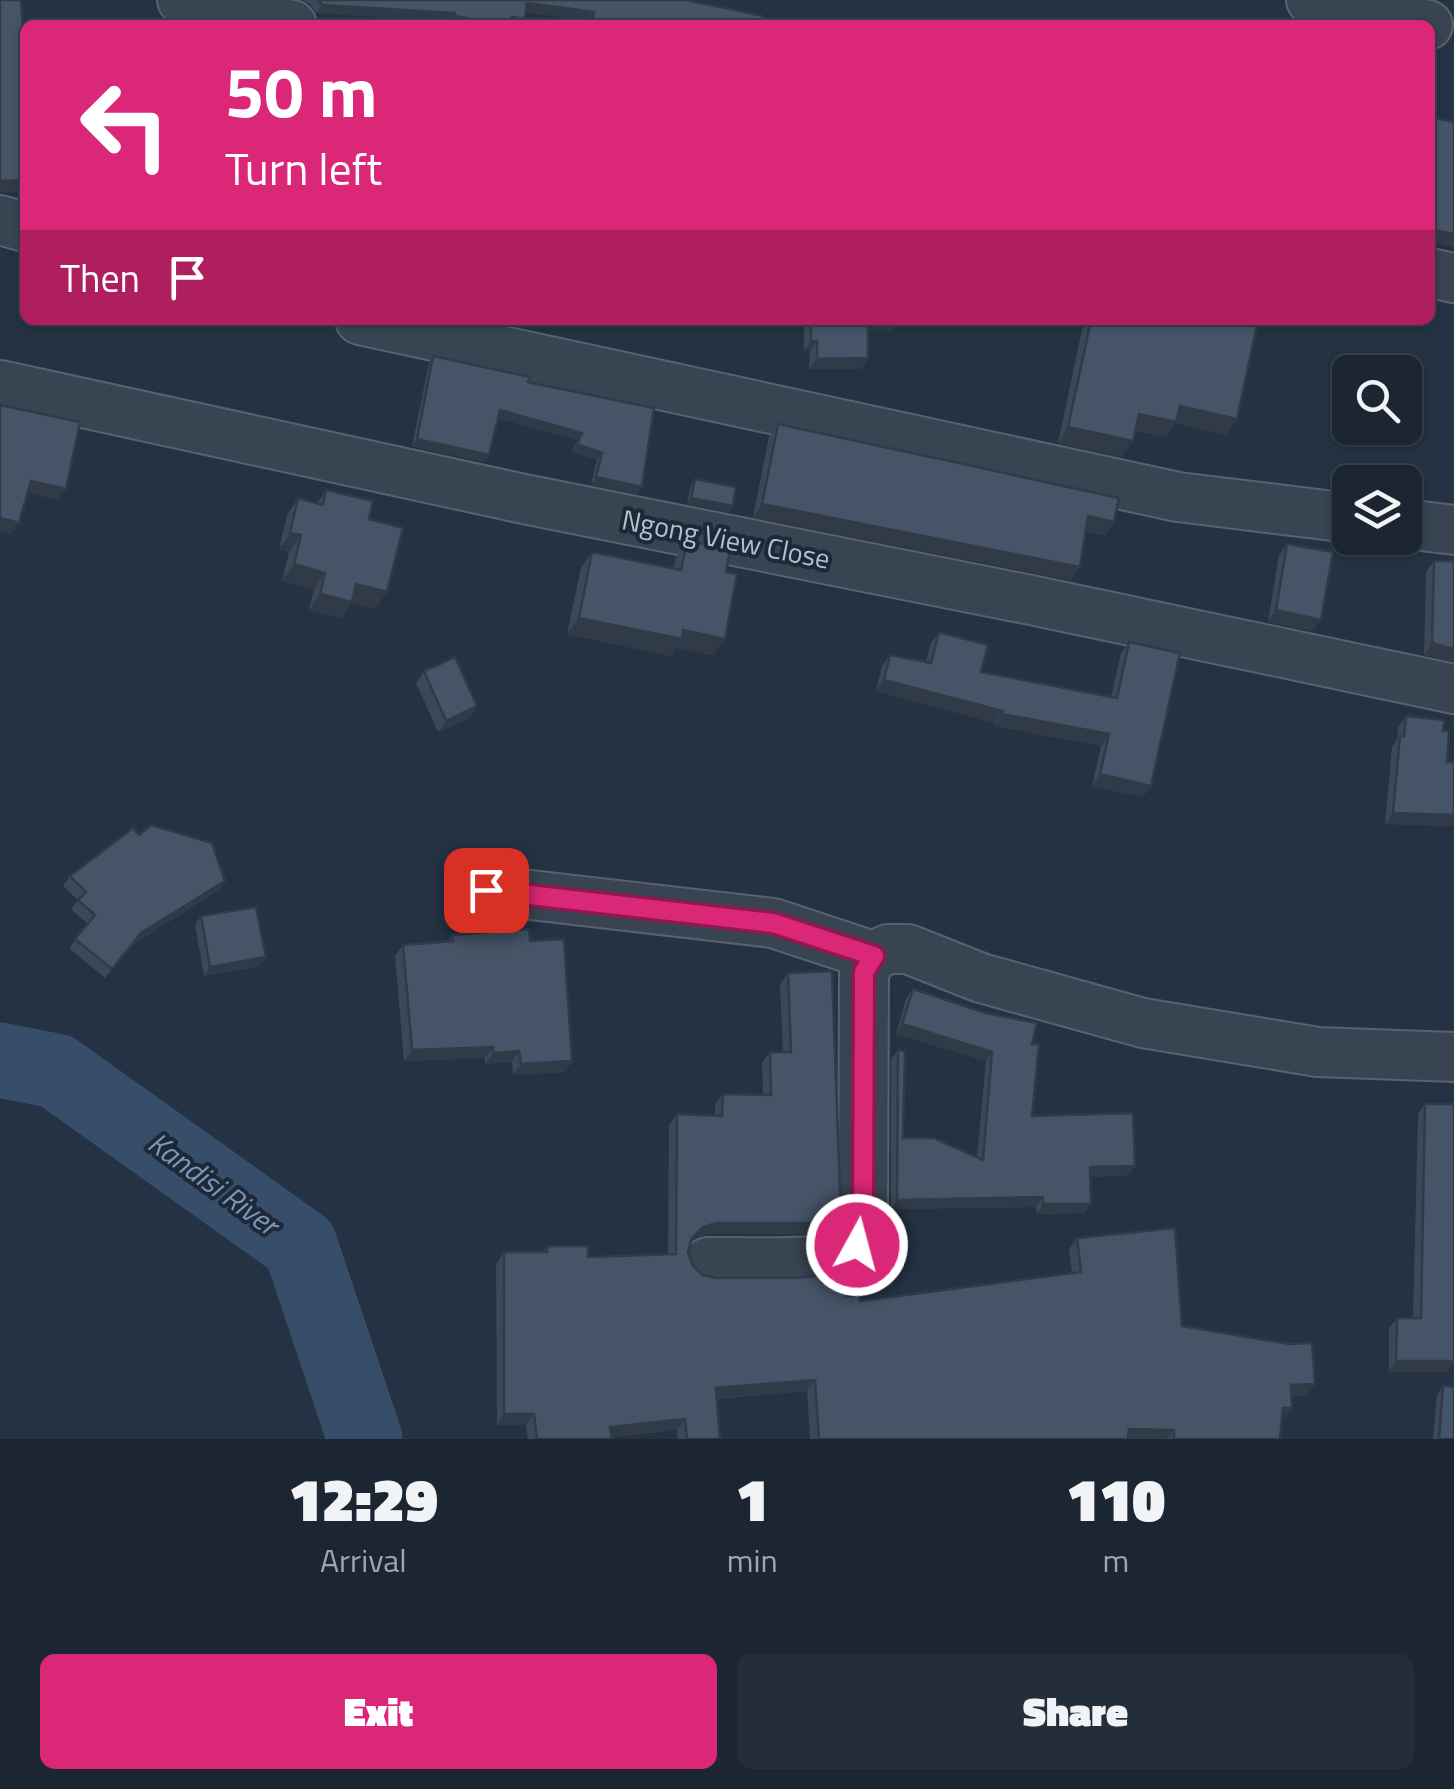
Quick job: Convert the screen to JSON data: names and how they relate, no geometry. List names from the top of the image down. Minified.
{"streets":{"street":["Ngong View Close"]},"water":["Kandisi River"],"page":{"turn":["50 m","Turn left"],"then":"Then","eta":["12:29","Arrival","1","min","110","m"],"buttons":["Exit","Share"]}}
